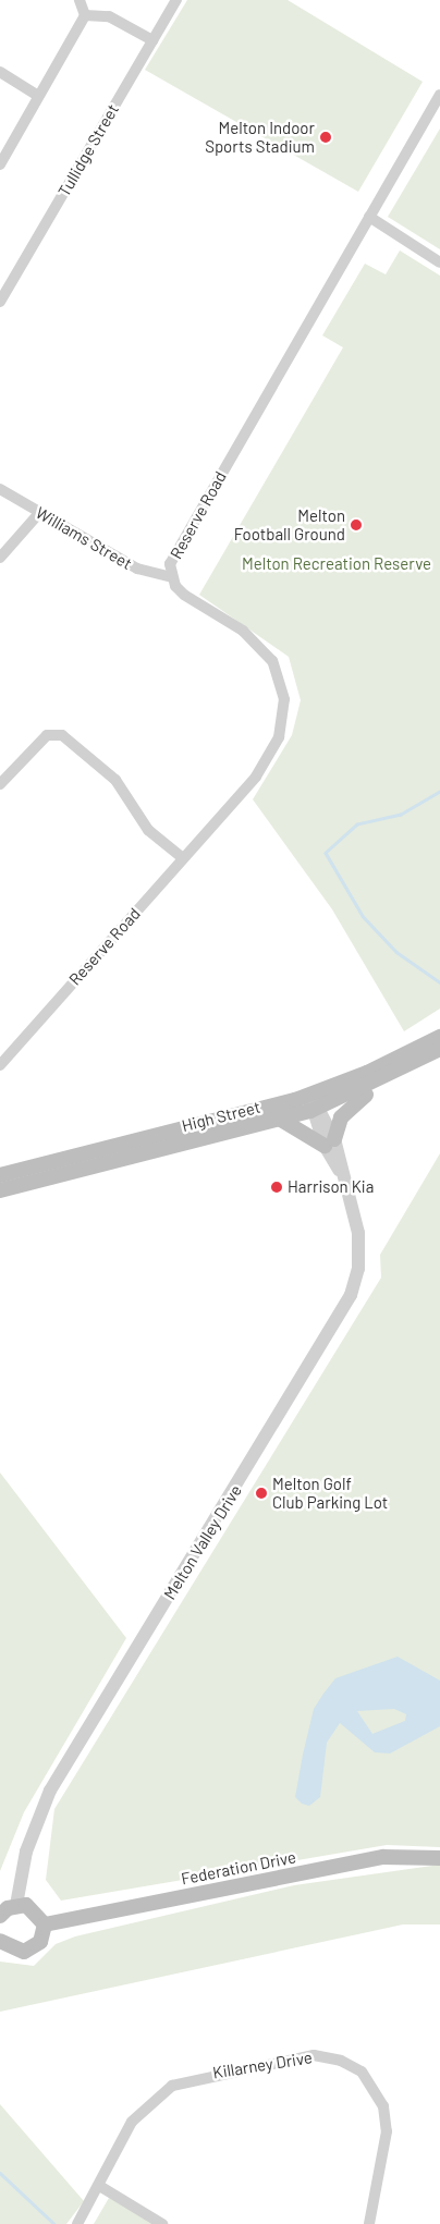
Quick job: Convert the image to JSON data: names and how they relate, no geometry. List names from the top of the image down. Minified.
{"streets":{"main road":["High Street","Federation Drive"],"street":["Tullidge Street","Reserve Road","Williams Street","Melton Valley Drive","Killarney Drive"]},"crossings":[["Reserve Road","Williams Street"],["High Street","Melton Valley Drive"]],"parks":["Melton Recreation Reserve"],"places":["Melton Indoor Sports Stadium","Melton Football Ground","Harrison Kia","Melton Golf Club Parking Lot"]}
